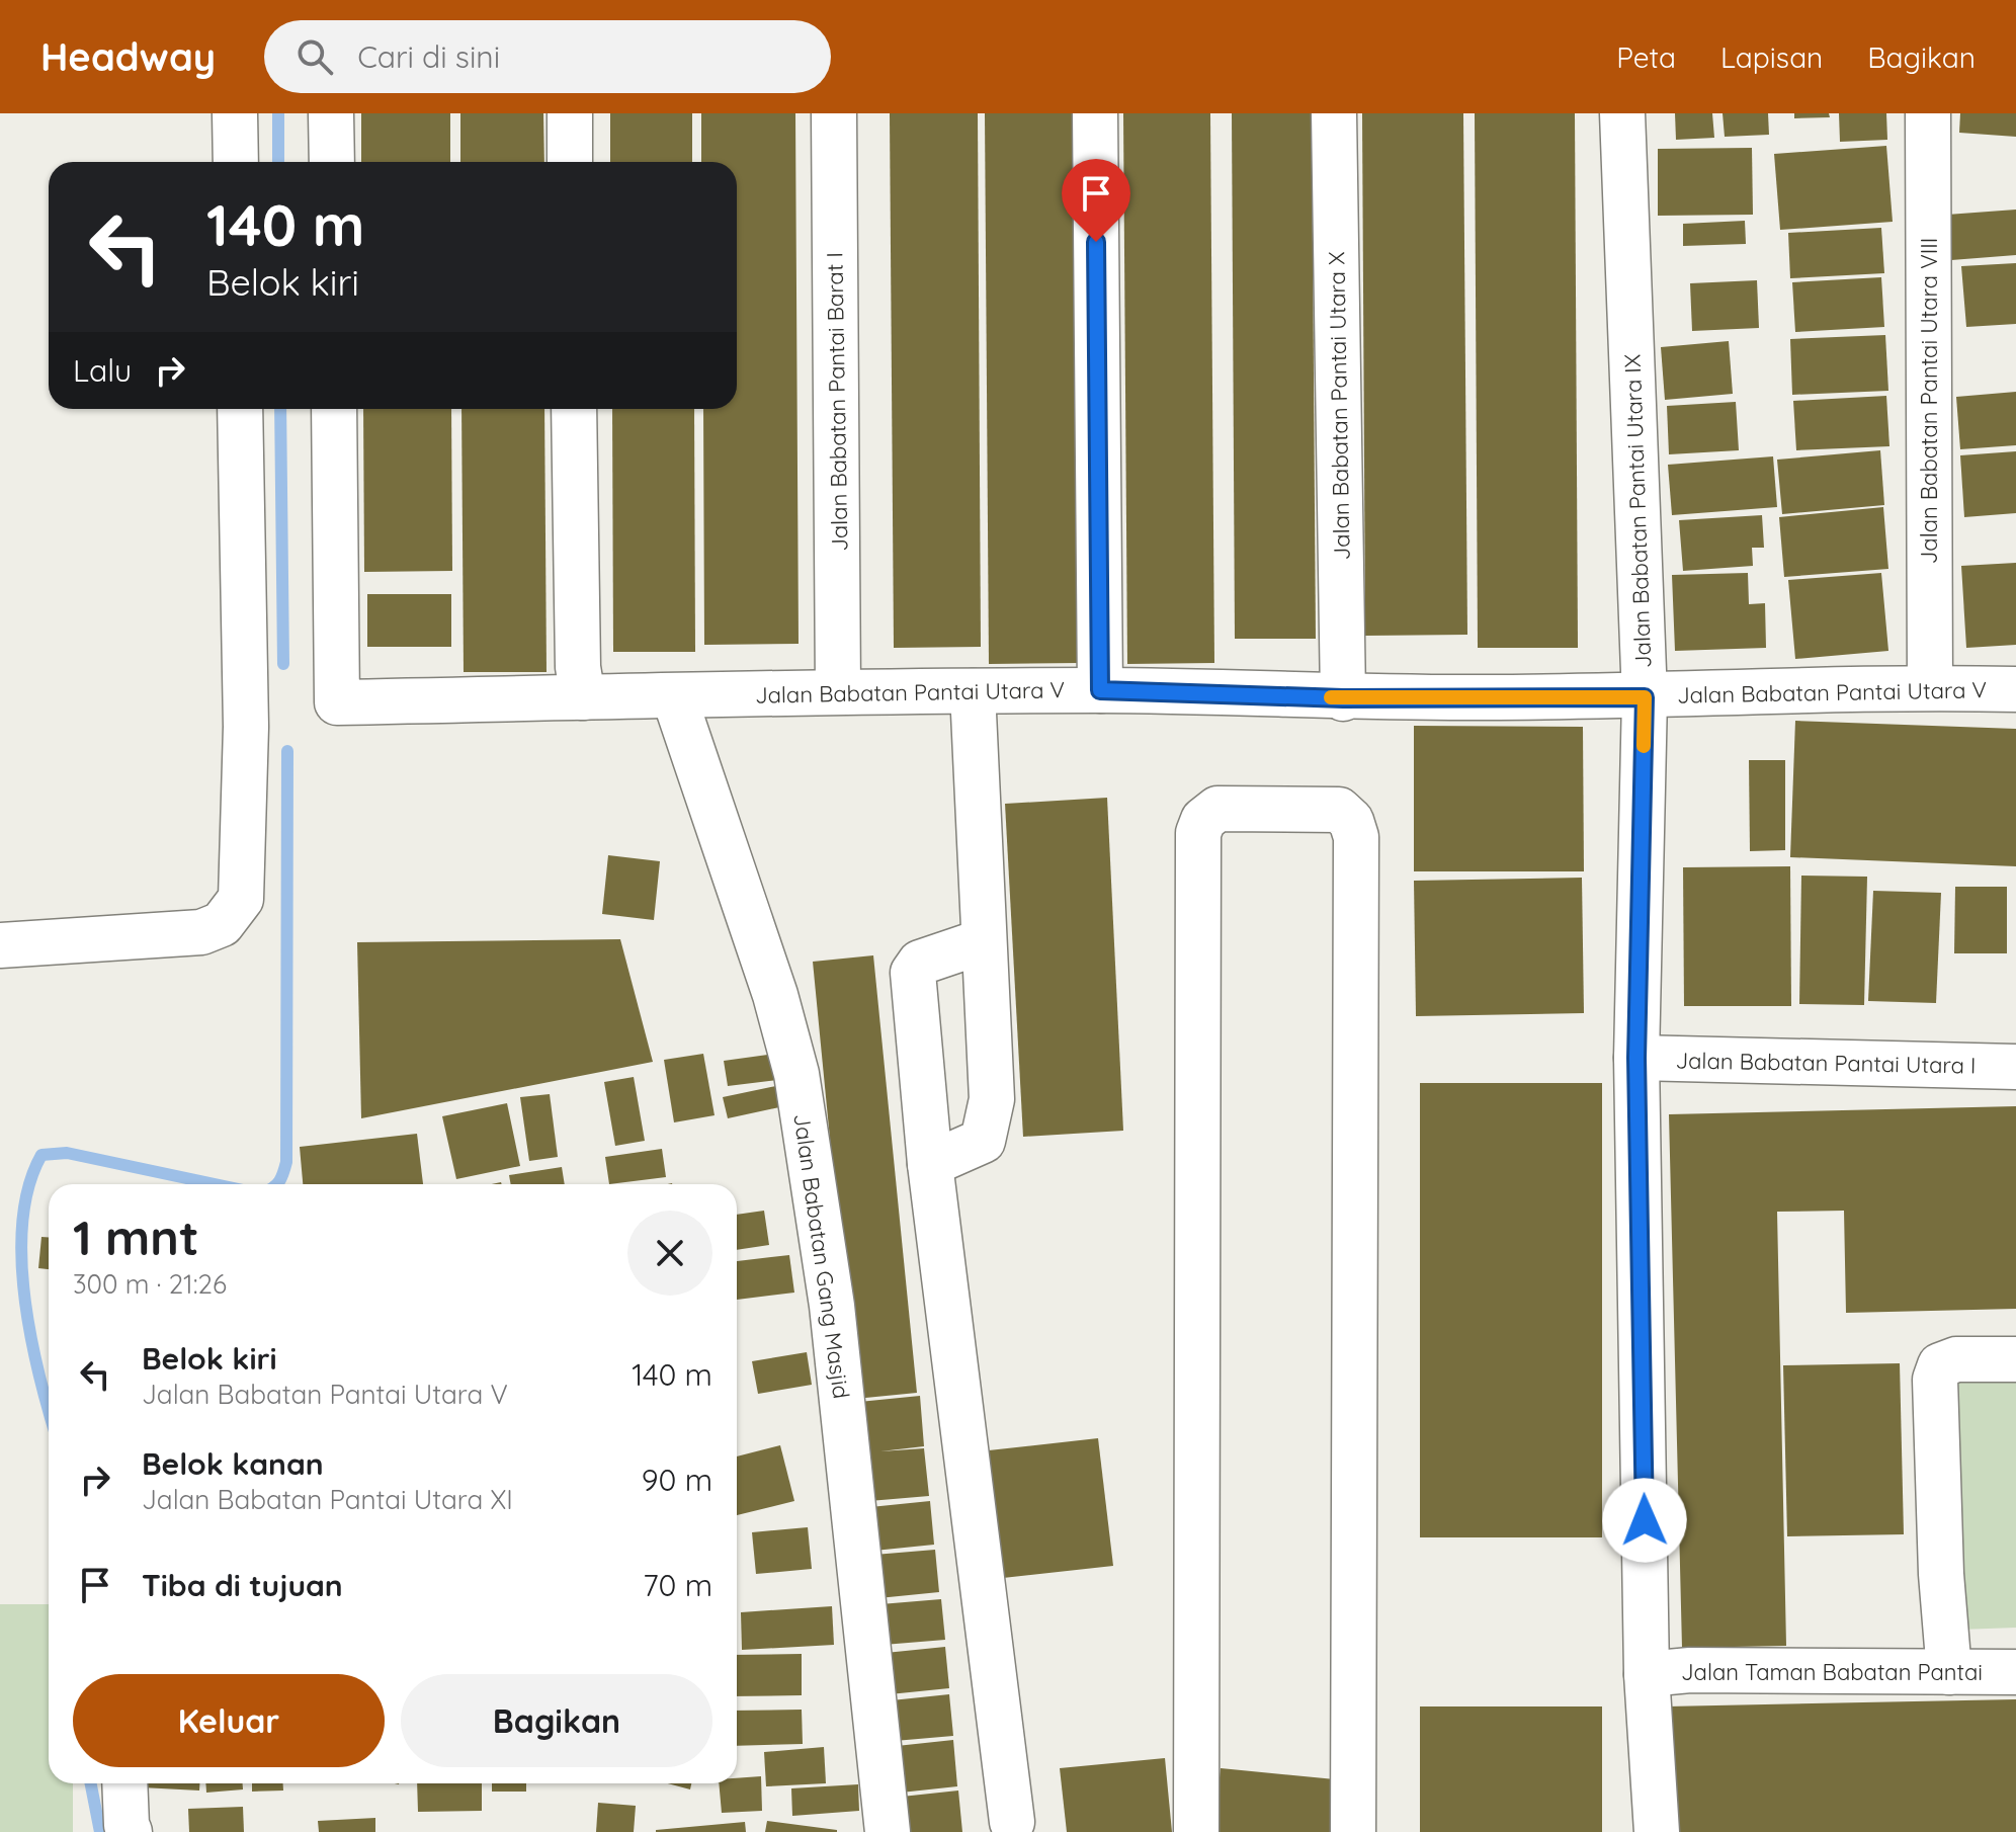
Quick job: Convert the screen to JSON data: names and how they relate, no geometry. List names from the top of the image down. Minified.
{"streets":{"street":["Jalan Babatan Pantai Utara VIII","Jalan Babatan Pantai Barat I","Jalan Babatan Pantai Utara X","Jalan Babatan Pantai Utara IX","Jalan Babatan Pantai Utara V","Jalan Babatan Pantai Utara I","Jalan Babatan Gang Masjid","Jalan Taman Babatan Pantai"]},"crossings":[["Jalan Babatan Pantai Utara VIII","Jalan Babatan Pantai Utara V"],["Jalan Babatan Pantai Barat I","Jalan Babatan Pantai Utara V"],["Jalan Babatan Pantai Utara X","Jalan Babatan Pantai Utara V"],["Jalan Babatan Pantai Utara IX","Jalan Babatan Pantai Utara V"],["Jalan Babatan Pantai Utara IX","Jalan Babatan Pantai Utara I"],["Jalan Babatan Pantai Utara IX","Jalan Taman Babatan Pantai"],["Jalan Babatan Pantai Utara V","Jalan Babatan Gang Masjid"]],"page":{"header":"Headway","search":"Cari di sini","nav":["Peta","Lapisan","Bagikan"],"turn":["140 m","Belok kiri"],"then":"Lalu","heading":["1 mnt","300 m · 21:26"],"list":[{"name":"Belok kiri","note":"Jalan Babatan Pantai Utara V","value":"140 m"},{"name":"Belok kanan","note":"Jalan Babatan Pantai Utara XI","value":"90 m"},{"name":"Tiba di tujuan","value":"70 m"}],"buttons":["Keluar","Bagikan"]}}
